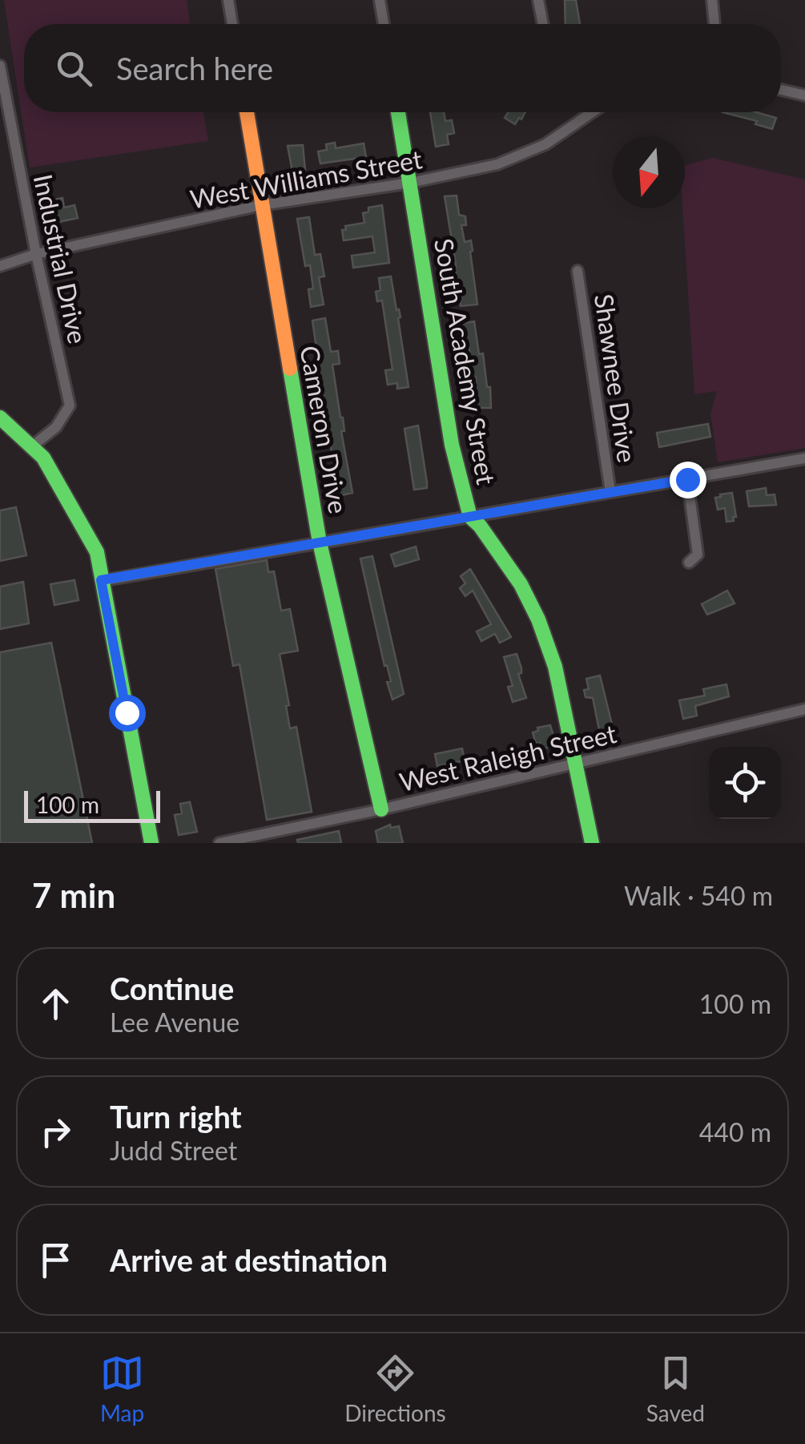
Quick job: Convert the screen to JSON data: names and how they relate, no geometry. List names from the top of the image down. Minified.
{"streets":{"street":["West Williams Street","Industrial Drive","South Academy Street","Shawnee Drive","Cameron Drive","West Raleigh Street"]},"crossings":[["West Williams Street","Industrial Drive"],["West Williams Street","South Academy Street"],["West Williams Street","Cameron Drive"],["South Academy Street","West Raleigh Street"],["Cameron Drive","West Raleigh Street"]],"scale_bar":"100 m","north":"bottom","page":{"search":"Search here","scale":"100 m","heading":["7 min","Walk · 540 m"],"list":[["Continue","Lee Avenue","100 m"],["Turn right","Judd Street","440 m"],"Arrive at destination"],"nav":["Map","Directions","Saved"]}}
